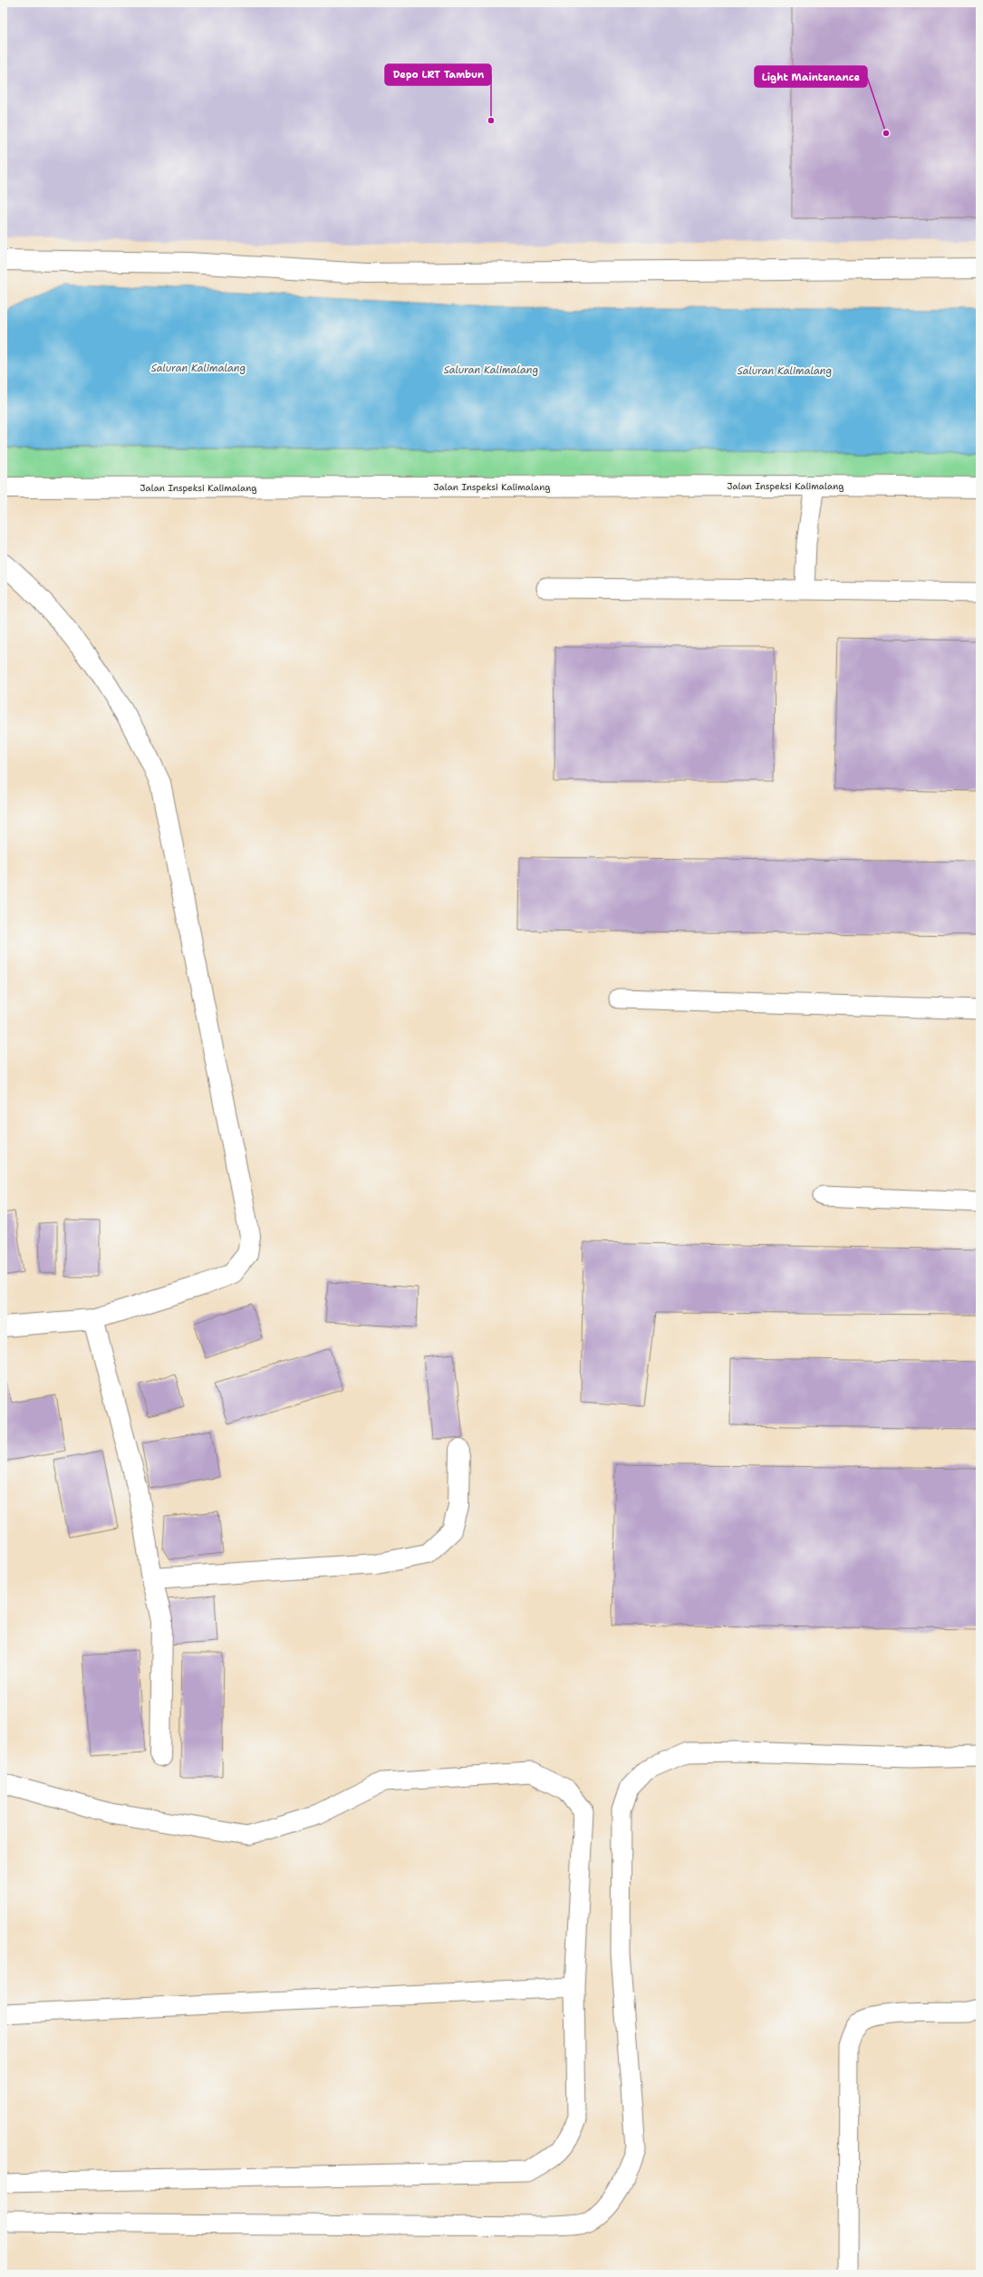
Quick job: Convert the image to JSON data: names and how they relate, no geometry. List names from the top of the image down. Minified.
{"streets":{"street":["Jalan Inspeksi Kalimalang"]},"water":["Saluran Kalimalang"],"places":["Depo LRT Tambun","Light Maintenance"]}
